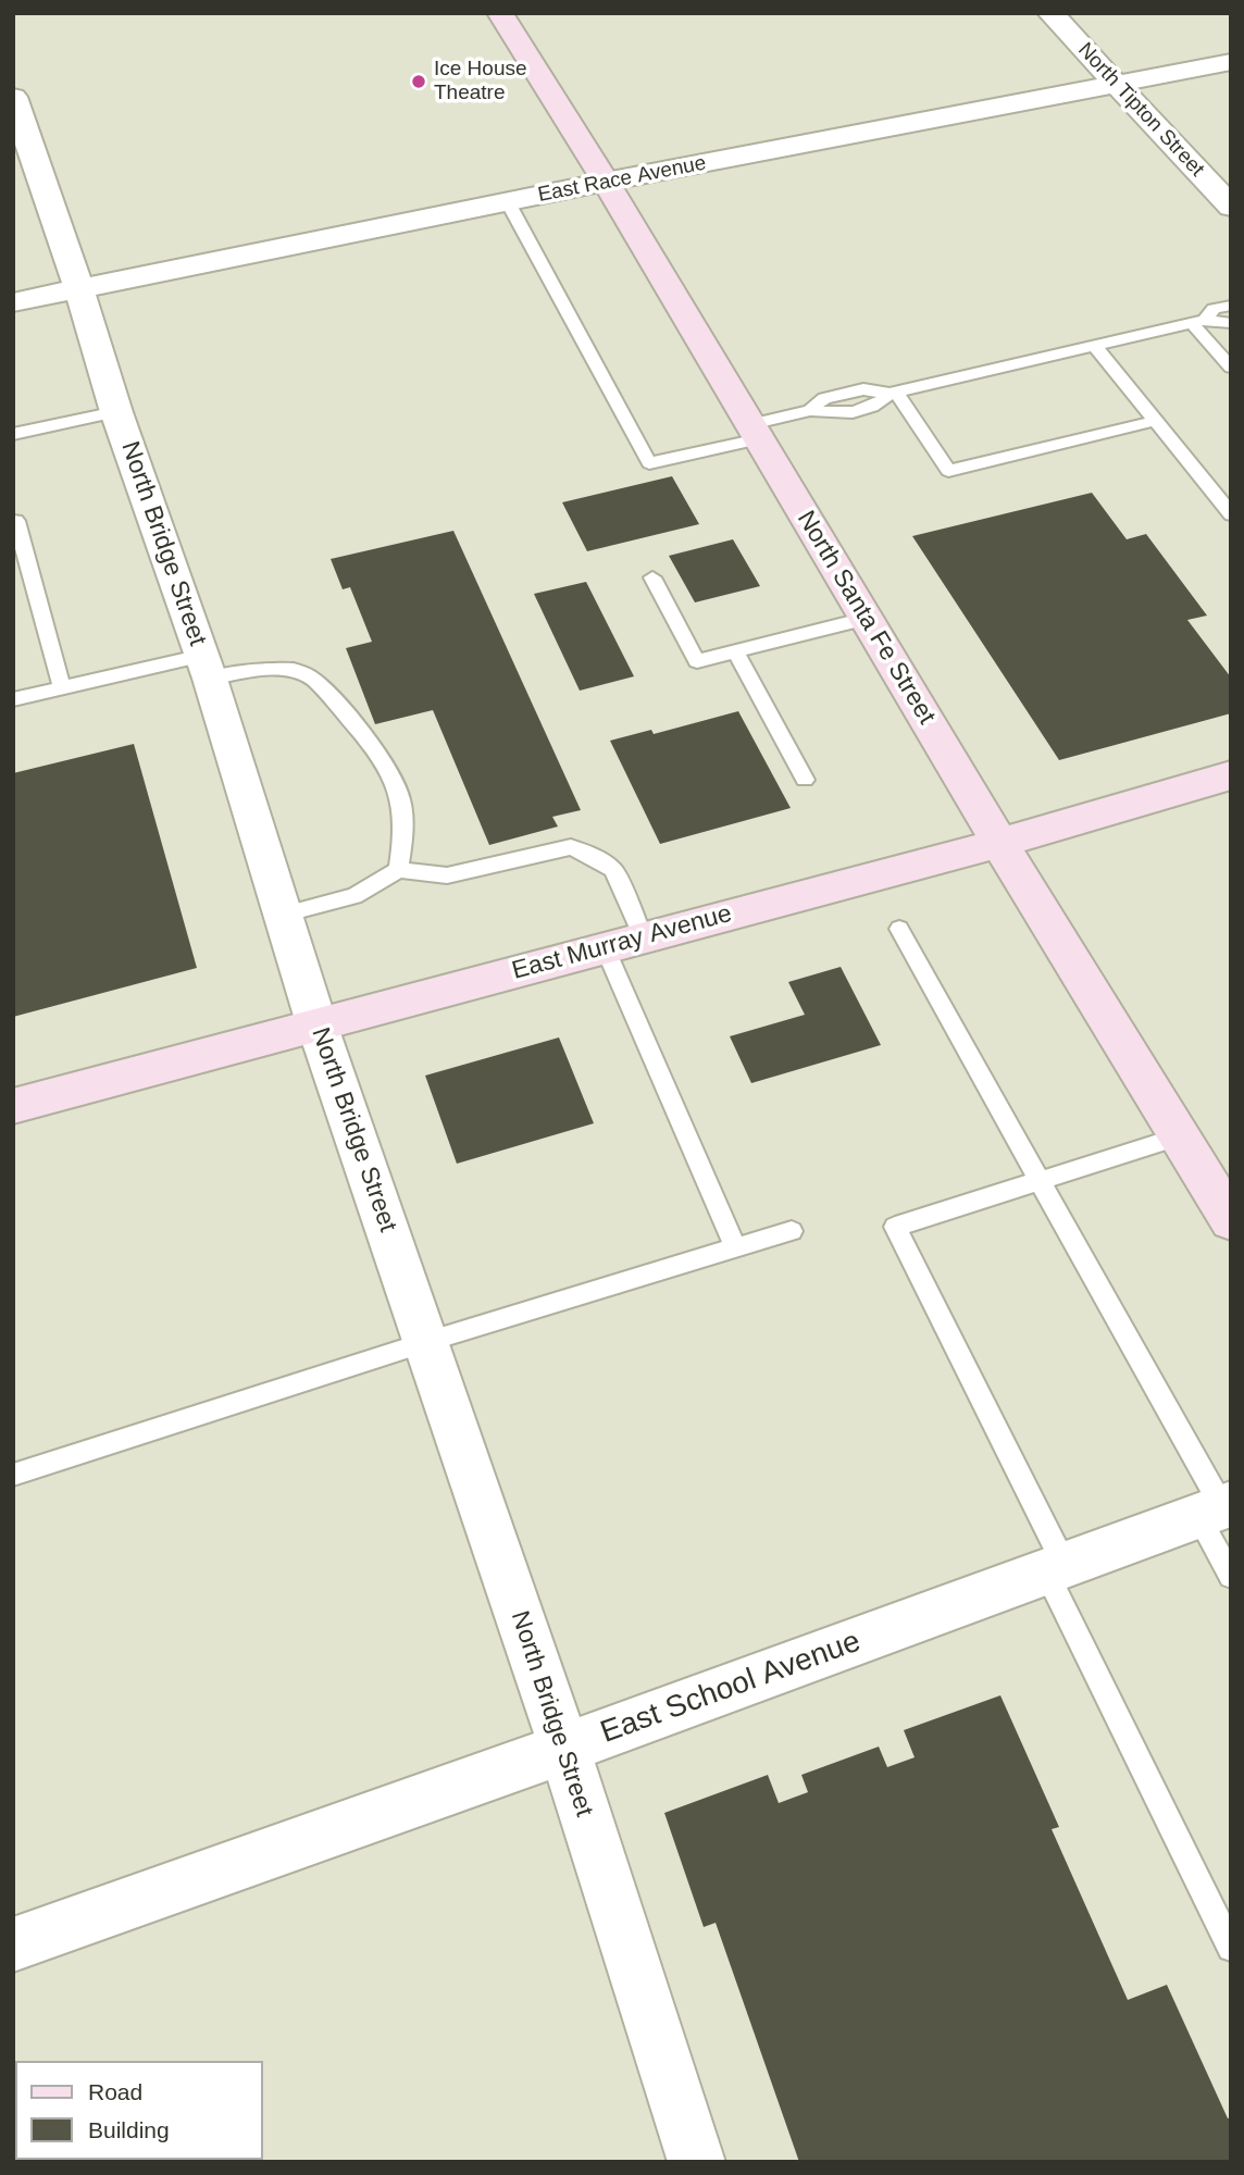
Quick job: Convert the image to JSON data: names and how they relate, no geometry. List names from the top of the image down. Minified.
{"streets":{"street":["North Tipton Street","East Race Avenue","North Bridge Street","North Santa Fe Street","East Murray Avenue","East School Avenue"]},"crossings":[["North Tipton Street","East Race Avenue"],["East Race Avenue","North Bridge Street"],["East Race Avenue","North Santa Fe Street"],["North Bridge Street","East Murray Avenue"],["North Bridge Street","East School Avenue"],["North Santa Fe Street","East Murray Avenue"]],"places":["Ice House Theatre"],"legend":["Road","Building"]}
